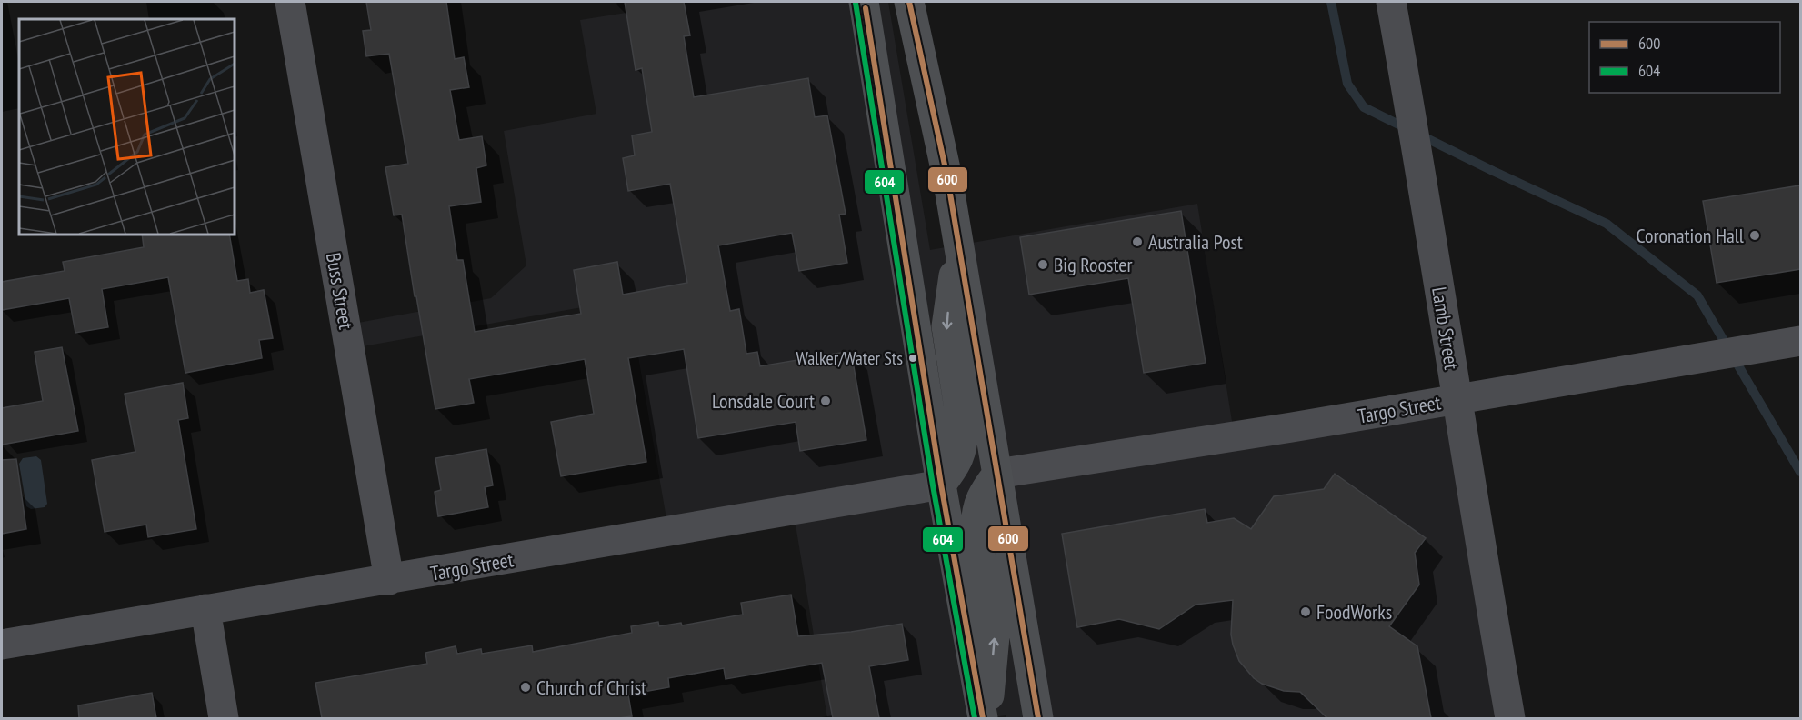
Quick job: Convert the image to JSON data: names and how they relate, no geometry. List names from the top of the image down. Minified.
{"streets":{"street":["Buss Street","Lamb Street","Targo Street"]},"crossings":[["Buss Street","Targo Street"],["Lamb Street","Targo Street"]],"places":["Coronation Hall","Australia Post","Big Rooster","Walker/Water Sts","Lonsdale Court","FoodWorks","Church of Christ"],"lines":["transit line 600","transit line 604"],"legend":["600","604"]}
